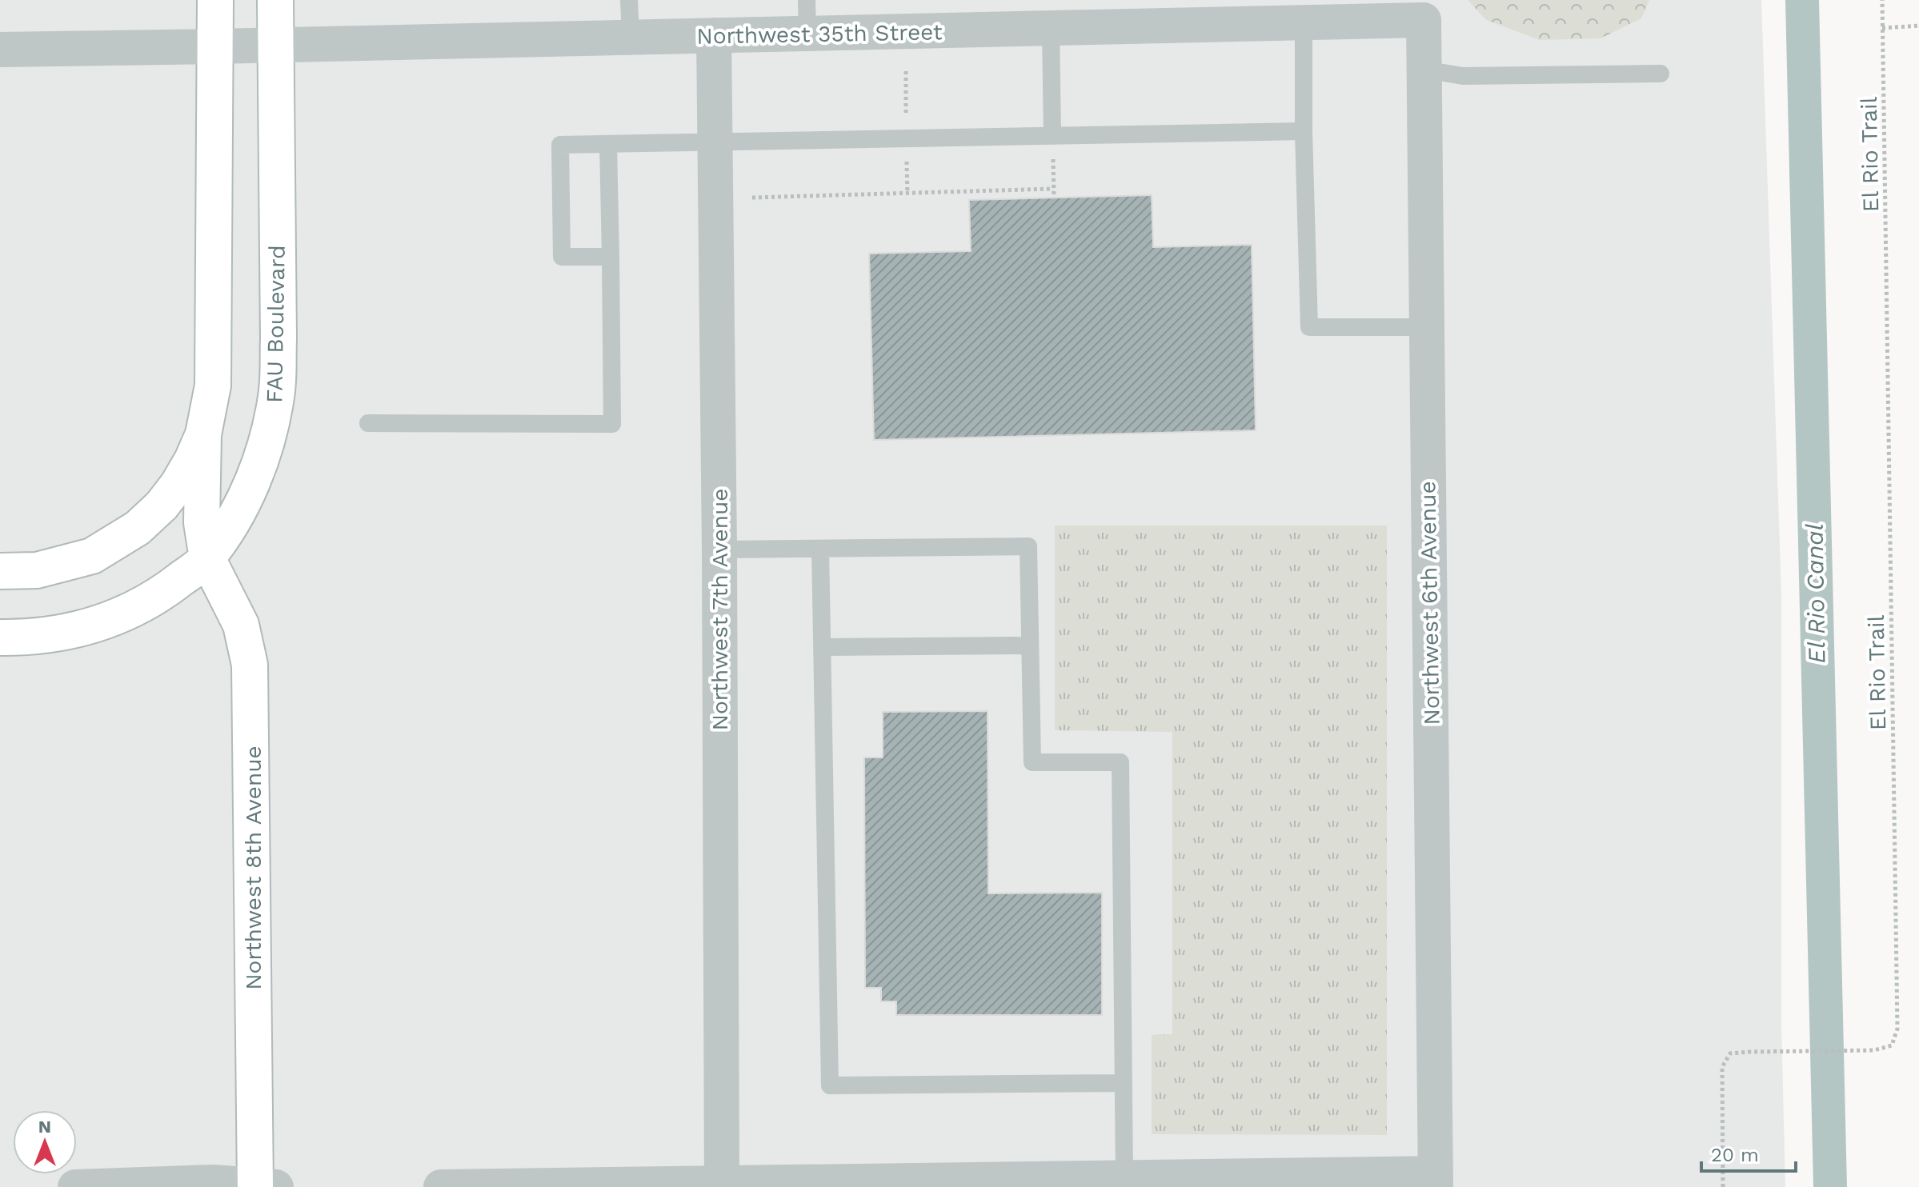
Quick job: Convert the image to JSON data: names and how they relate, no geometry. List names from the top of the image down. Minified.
{"streets":{"street":["Northwest 35th Street","FAU Boulevard","Northwest 6th Avenue","Northwest 7th Avenue","Northwest 8th Avenue"],"path":["El Rio Trail"]},"crossings":[["Northwest 35th Street","FAU Boulevard"],["Northwest 35th Street","Northwest 6th Avenue"],["Northwest 35th Street","Northwest 7th Avenue"],["FAU Boulevard","Northwest 8th Avenue"]],"water":["El Rio Canal"],"scale_bar":"20 m","north":"top"}
